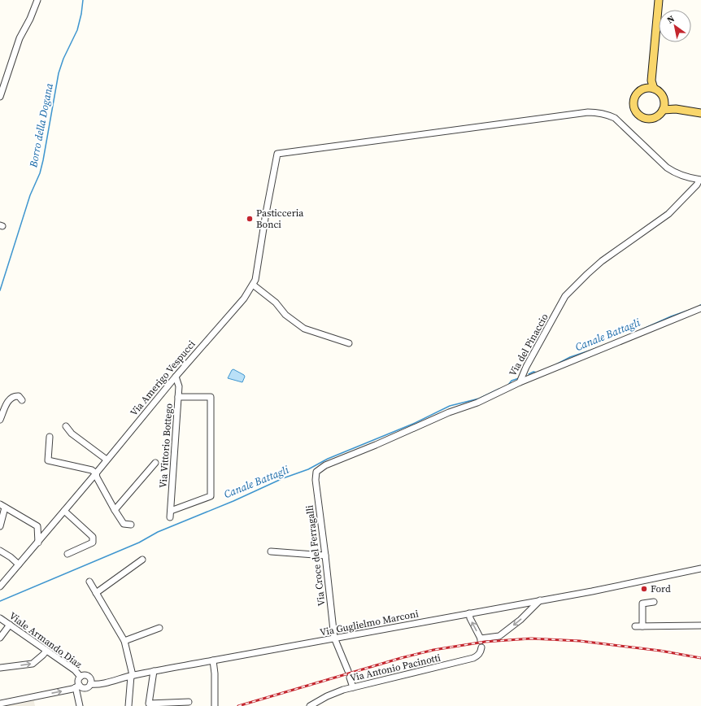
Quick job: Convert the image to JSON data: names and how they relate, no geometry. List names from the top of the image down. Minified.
{"streets":{"street":["Via del Pinaccio","Via Amerigo Vespucci","Via Vittorio Bottego","Via Croce del Ferragalli","Via Guglielmo Marconi","Viale Armando Diaz","Via Antonio Pacinotti"]},"crossings":[["Via del Pinaccio","Via Amerigo Vespucci"],["Via del Pinaccio","Via Croce del Ferragalli"],["Via Amerigo Vespucci","Via Vittorio Bottego"],["Via Croce del Ferragalli","Via Guglielmo Marconi"],["Via Guglielmo Marconi","Viale Armando Diaz"]],"water":["Borro della Dogana","Canale Battagli"],"places":["Pasticceria Bonci","Ford"],"north":"top left"}
